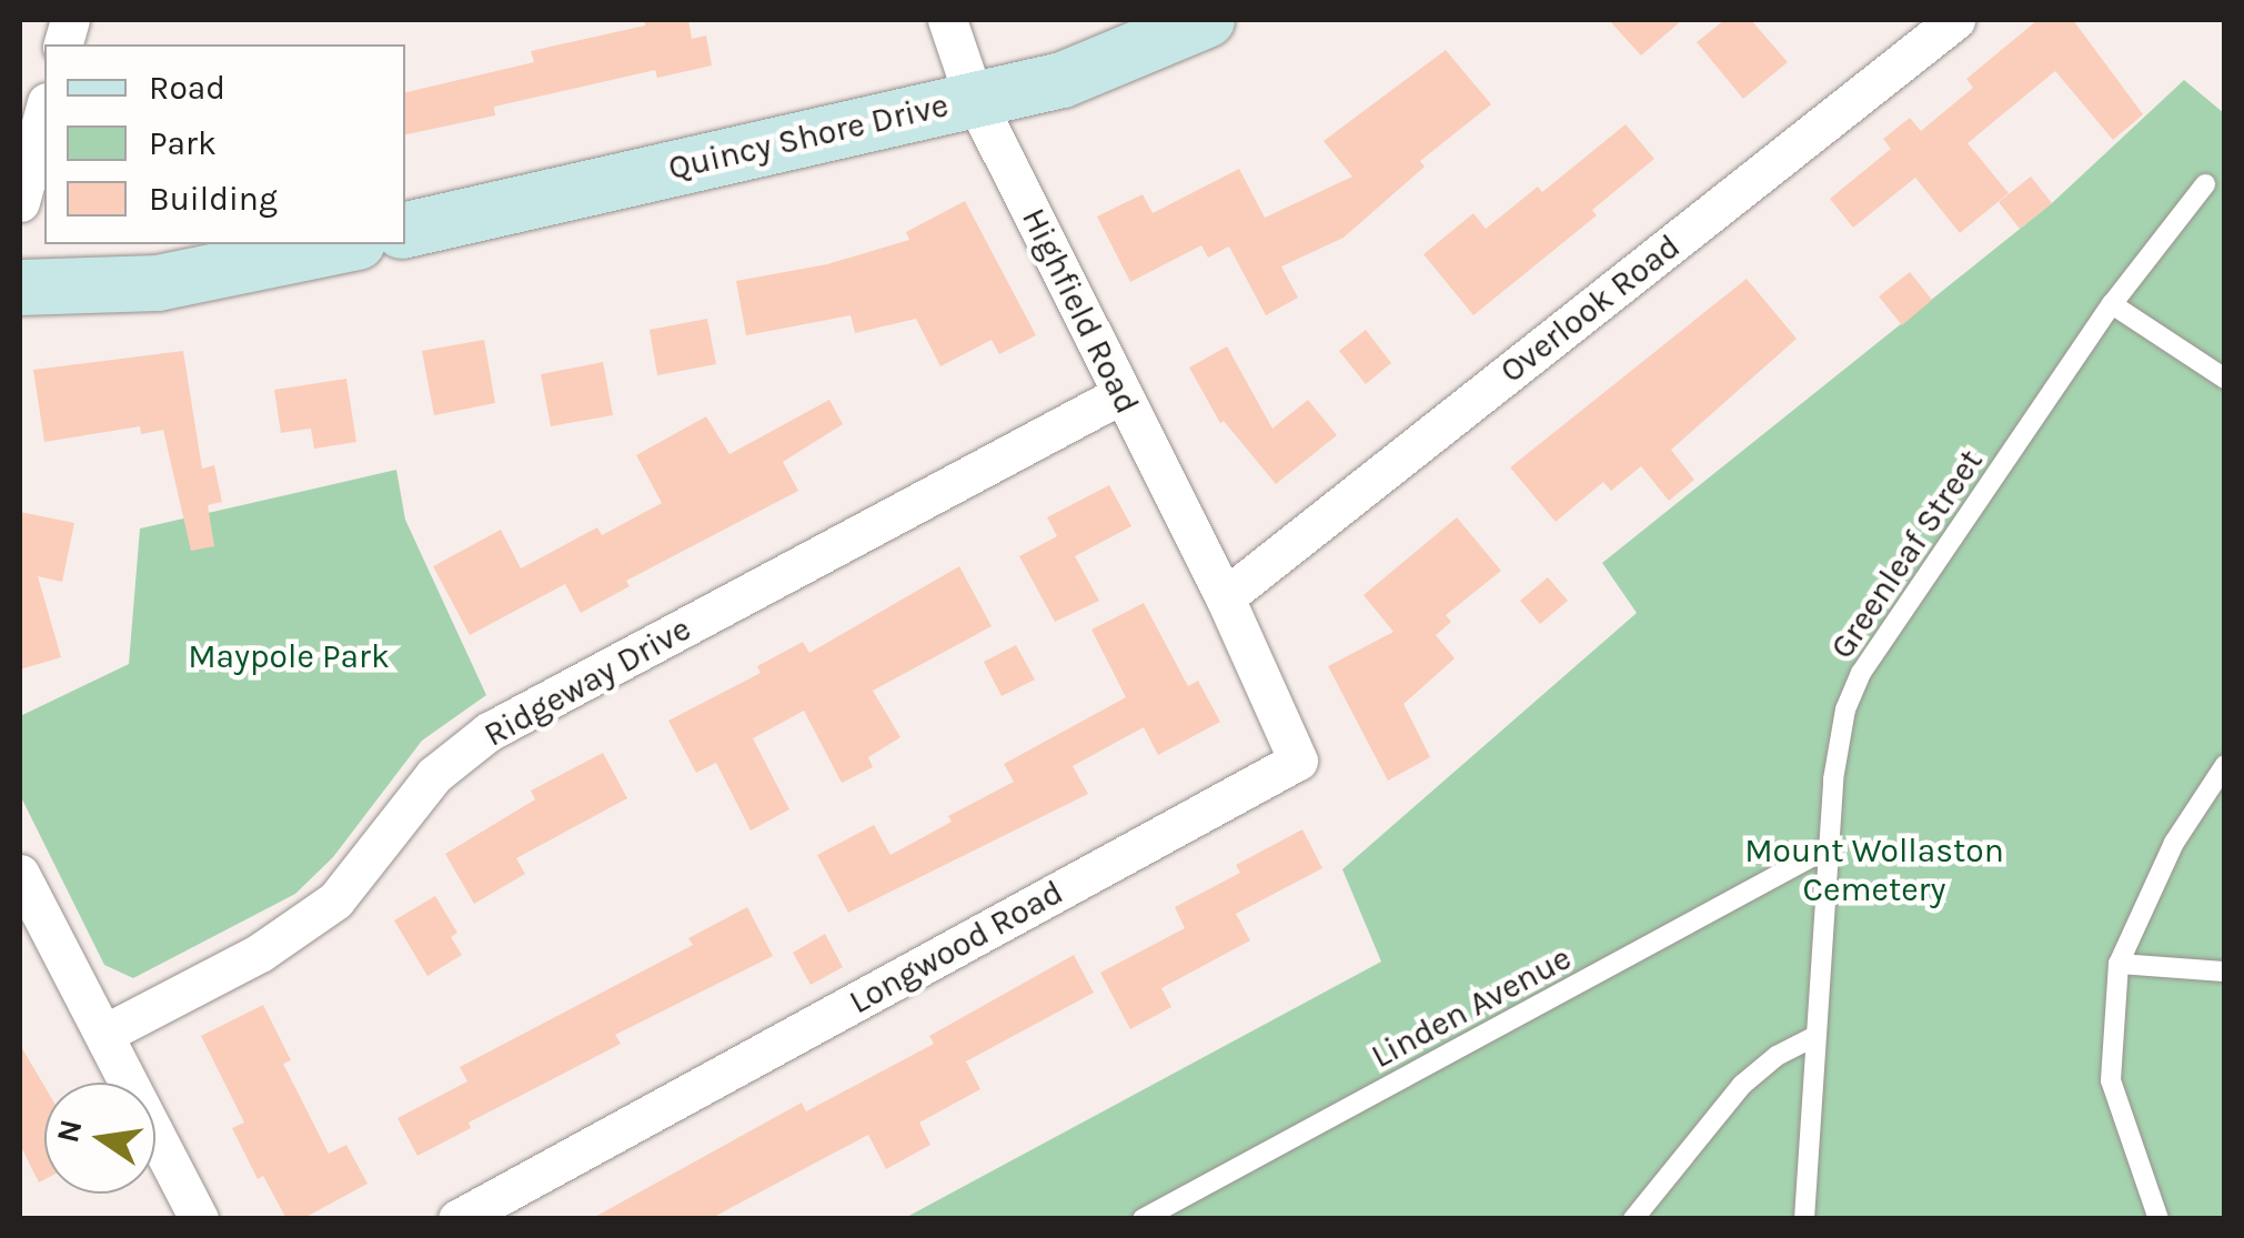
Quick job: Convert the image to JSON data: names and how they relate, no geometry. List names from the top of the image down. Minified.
{"streets":{"main road":["Quincy Shore Drive"],"street":["Overlook Road","Highfield Road","Ridgeway Drive","Longwood Road"],"lane":["Greenleaf Street","Linden Avenue"]},"crossings":[["Quincy Shore Drive","Highfield Road"],["Overlook Road","Highfield Road"],["Overlook Road","Longwood Road"],["Highfield Road","Ridgeway Drive"],["Highfield Road","Longwood Road"],["Greenleaf Street","Linden Avenue"]],"parks":["Maypole Park","Mount Wollaston Cemetery"],"legend":["Road","Park","Building"],"north":"left"}
